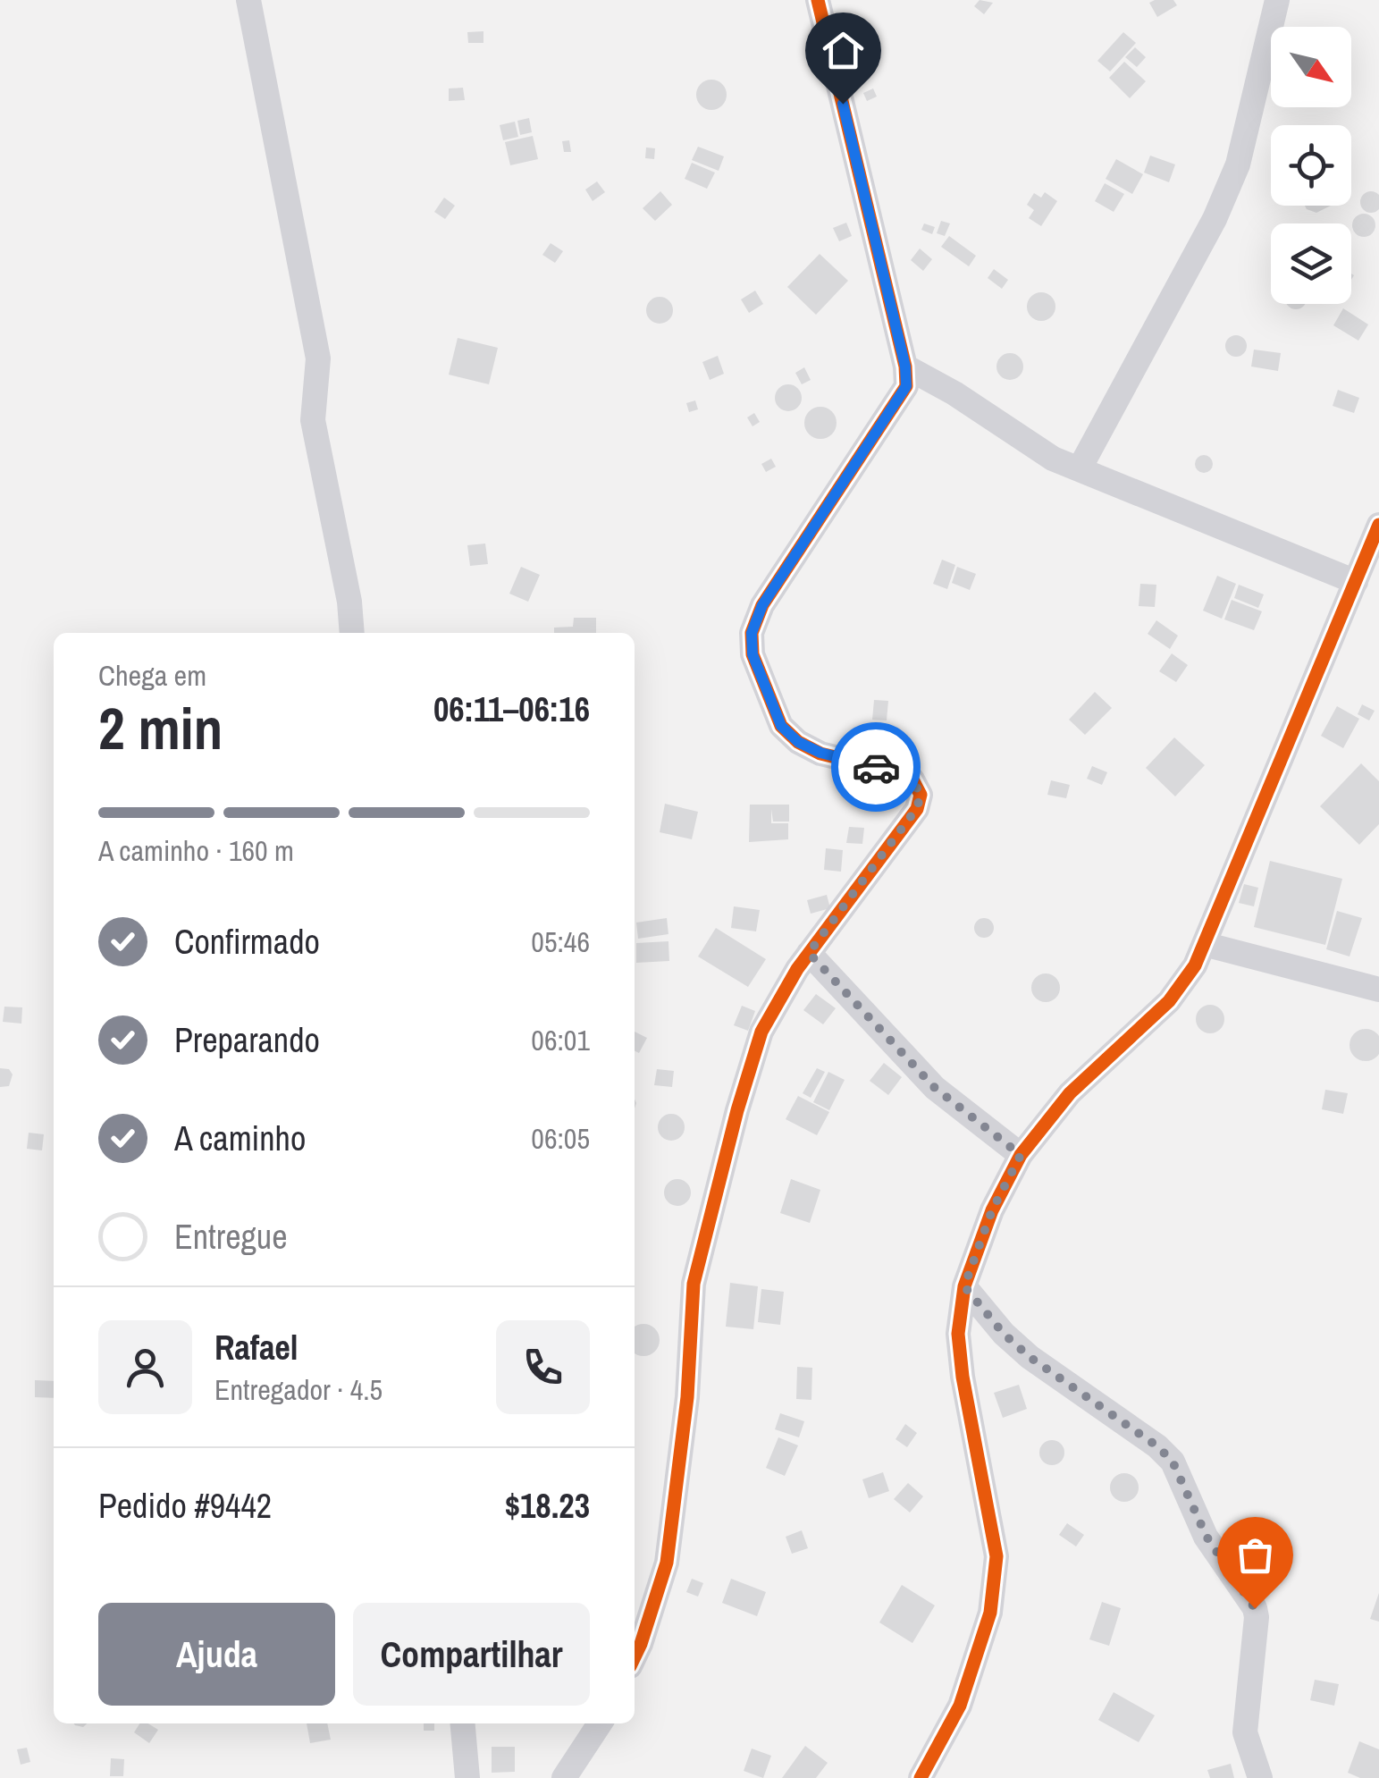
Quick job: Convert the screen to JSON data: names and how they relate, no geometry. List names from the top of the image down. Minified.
{"north":"bottom right","page":{"heading":["2 min","Chega em","06:11–06:16"],"panel":["Rafael","Entregador · 4.5","Pedido #9442","$18.23"],"bar":"A caminho · 160 m","list":[["Confirmado","05:46"],["Preparando","06:01"],["A caminho","06:05"],"Entregue"],"buttons":["Ajuda","Compartilhar"]}}
